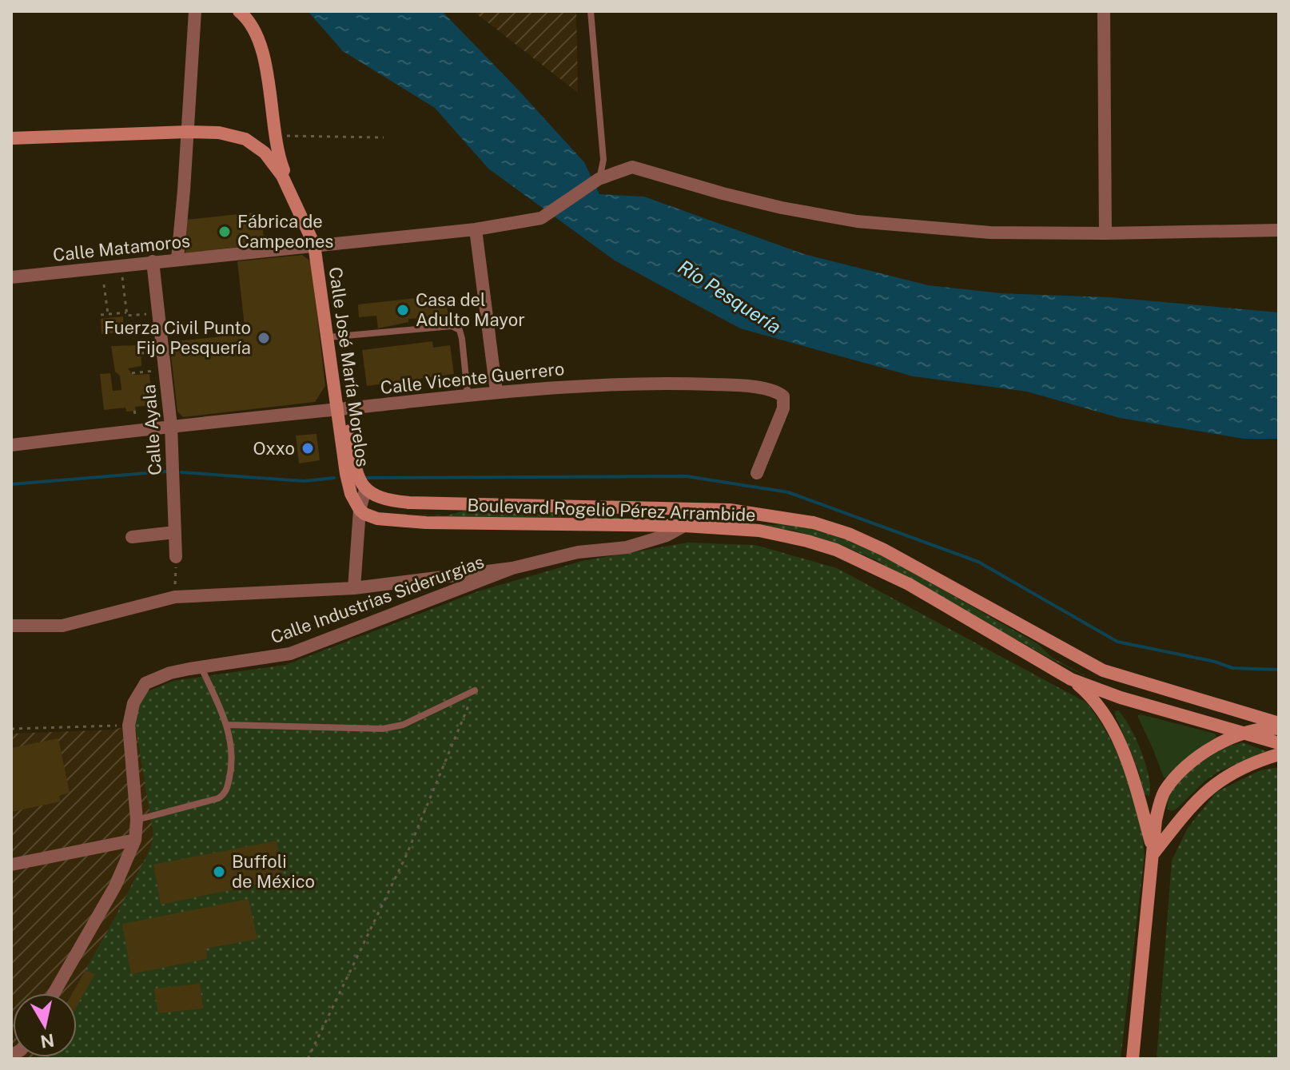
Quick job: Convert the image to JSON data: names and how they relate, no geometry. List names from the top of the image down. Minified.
{"streets":{"main road":["Calle José María Morelos","Boulevard Rogelio Pérez Arrambide"],"street":["Calle Matamoros","Calle Vicente Guerrero","Calle Ayala","Calle Industrias Siderurgias"]},"crossings":[["Calle Matamoros","Calle José María Morelos"],["Calle Matamoros","Calle Ayala"],["Calle José María Morelos","Calle Vicente Guerrero"],["Calle José María Morelos","Boulevard Rogelio Pérez Arrambide"],["Calle Vicente Guerrero","Calle Ayala"]],"water":["Río Pesquería"],"places":["Fábrica de Campeones","Casa del Adulto Mayor","Fuerza Civil Punto Fijo Pesquería","Oxxo","Buffoli de México"],"north":"bottom"}
